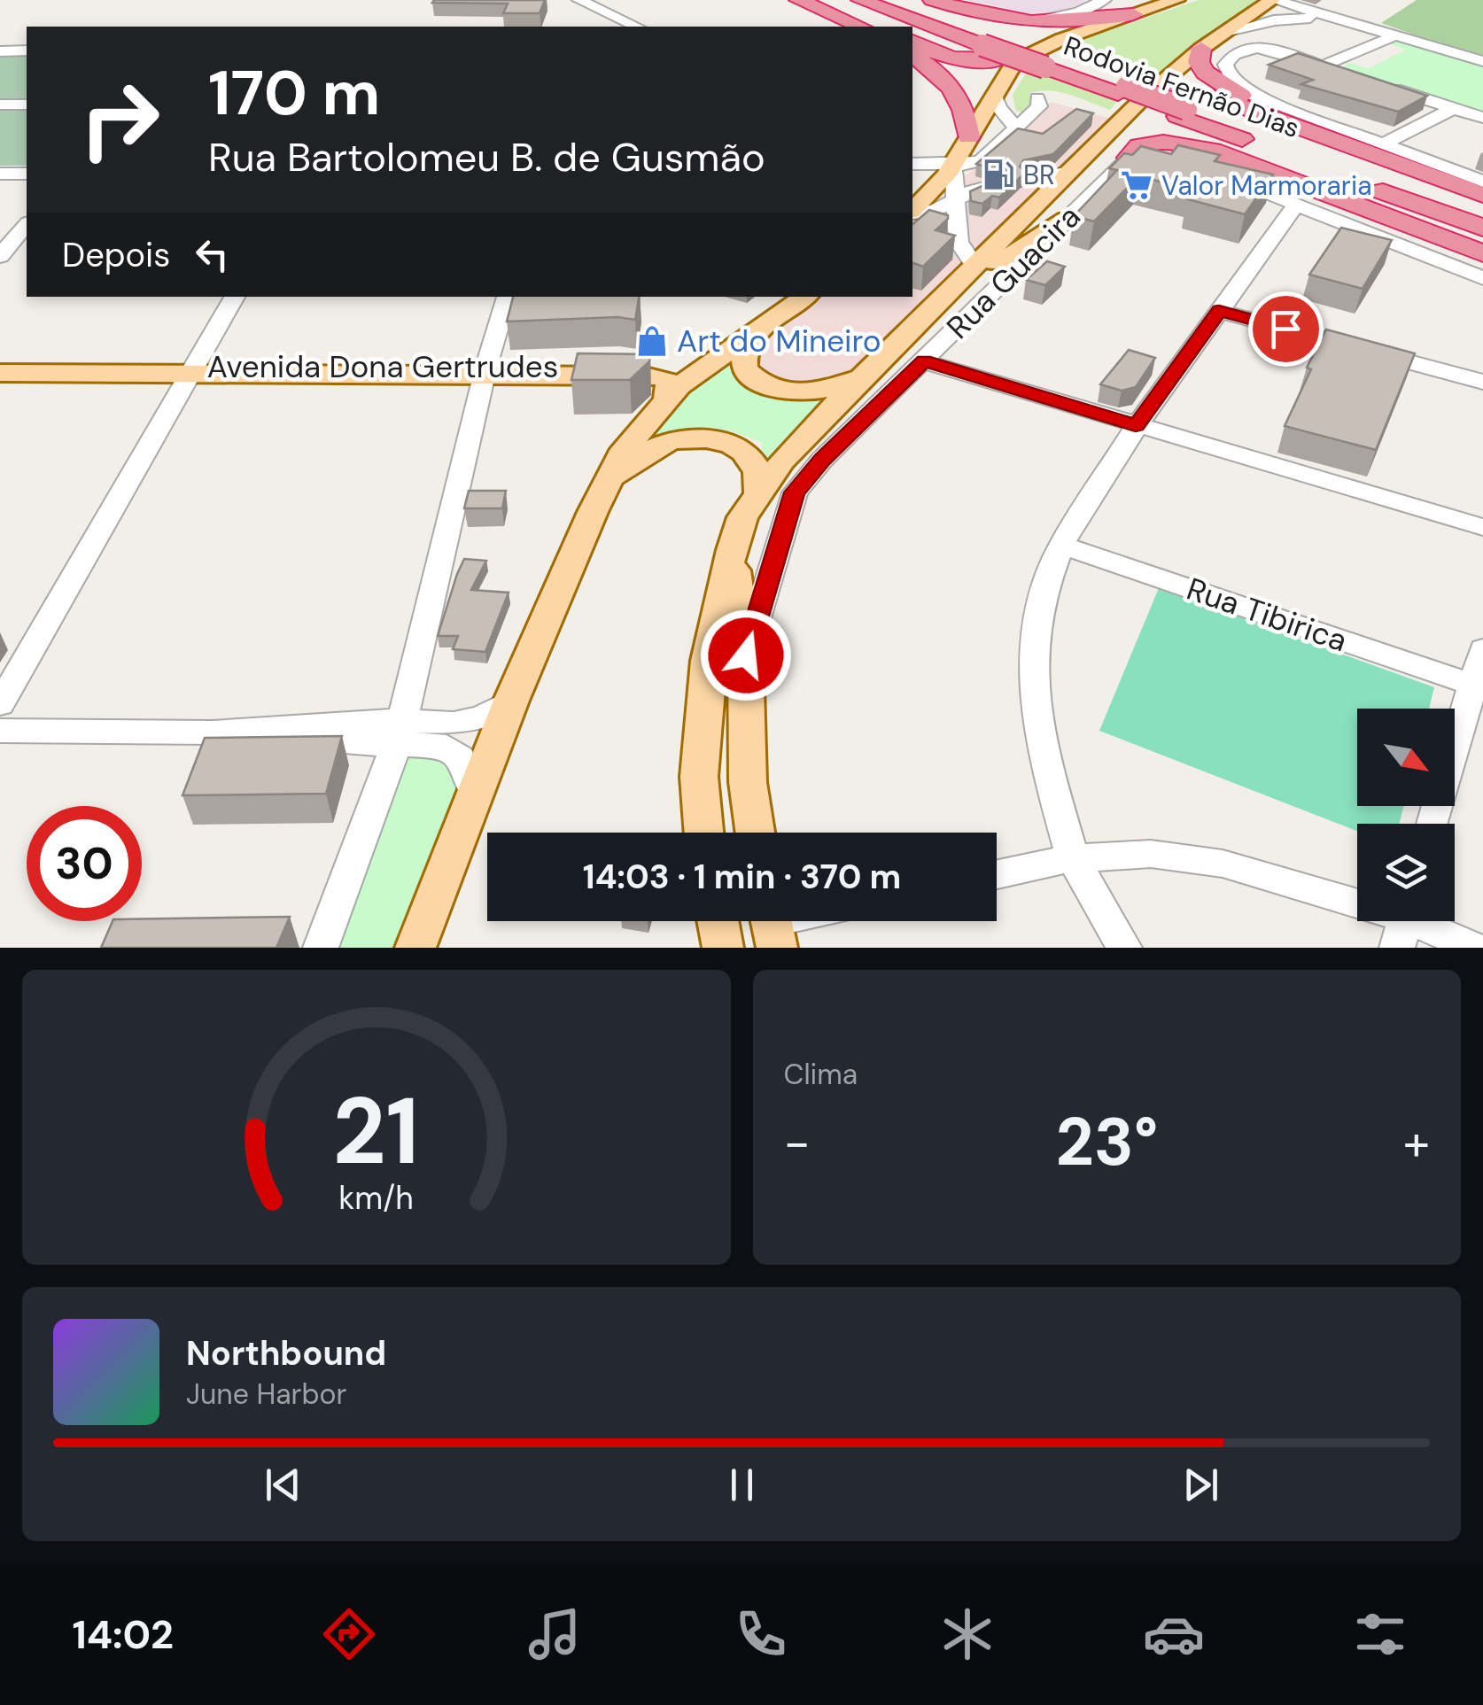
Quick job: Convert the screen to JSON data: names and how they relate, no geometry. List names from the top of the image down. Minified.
{"streets":{"highway":["Rodovia Fernão Dias"],"main road":["Avenida Dona Gertrudes"],"street":["Rua Guacira","Rua Tibirica"]},"places":{"fuel station":["BR"],"supermarket":["Valor Marmoraria"],"shop":["Art do Mineiro"]},"north":"bottom right","page":{"turn":["170 m","Rua Bartolomeu B. de Gusmão"],"then":"Depois","limit":"30","trip":"14:03 · 1 min · 370 m","tile":"Clima","heat":["−","23°","+"],"song":["Northbound","June Harbor"],"tabs":"14:02","gauge":["21","km/h"]}}
